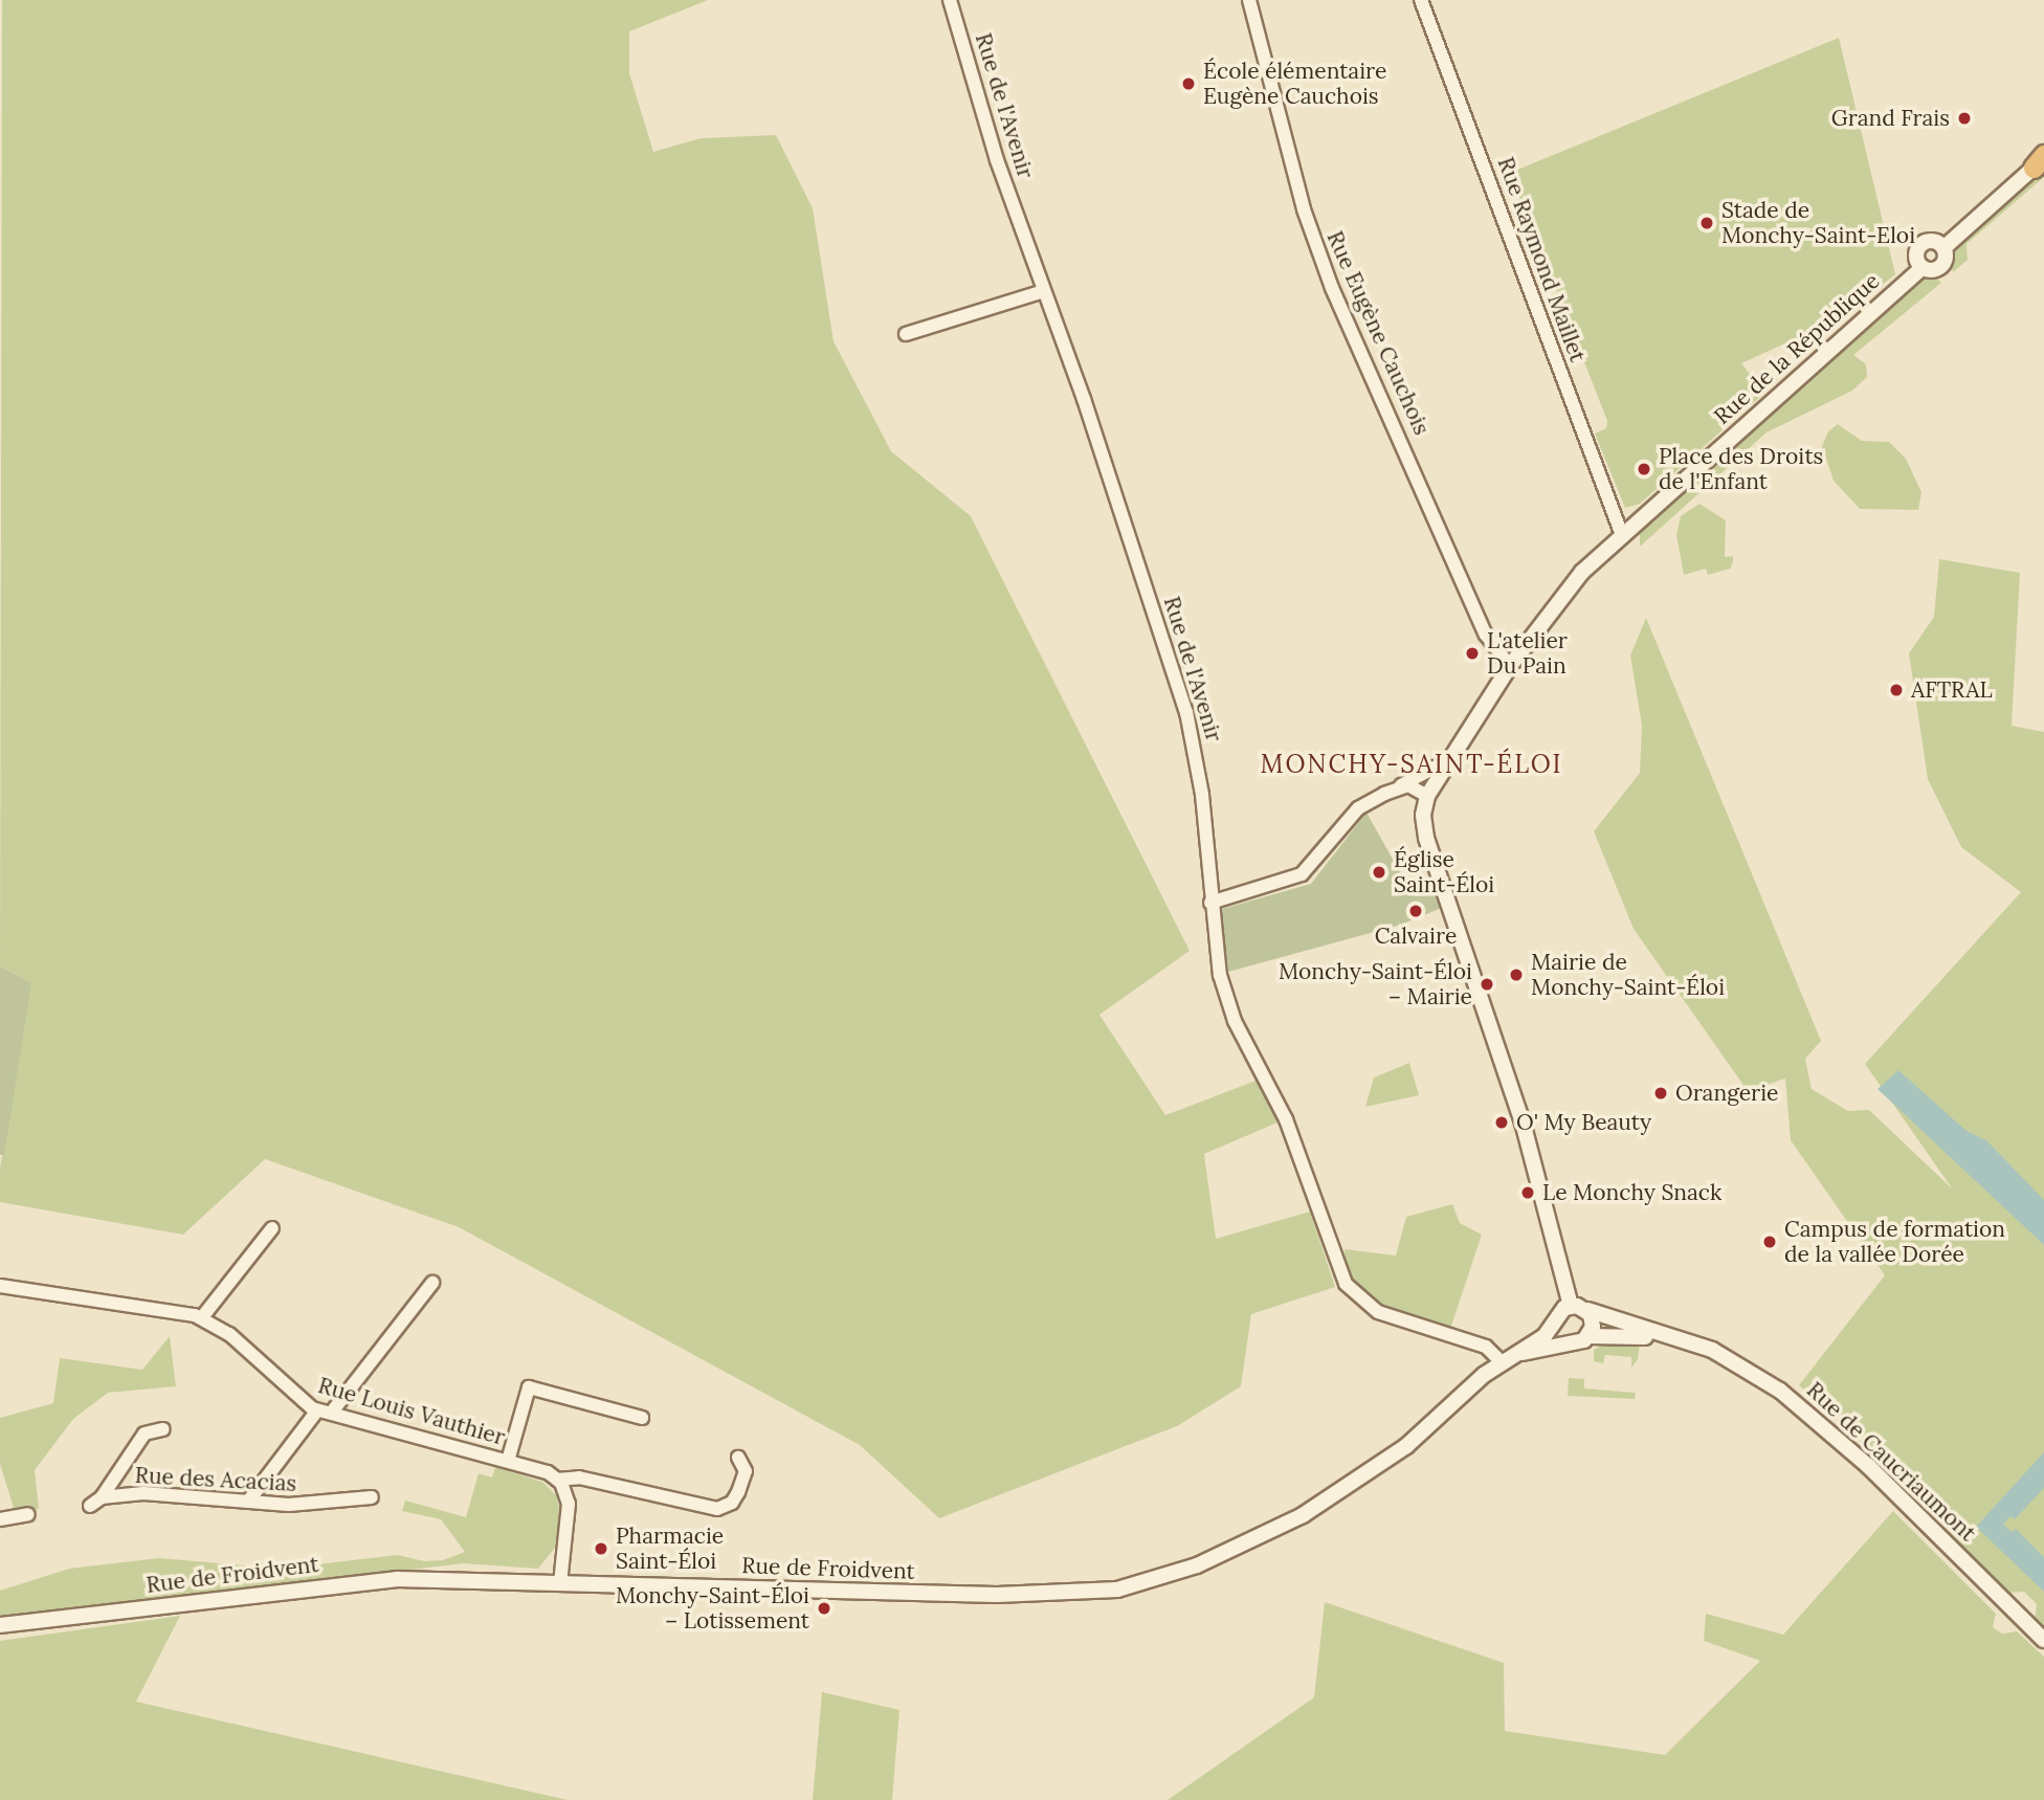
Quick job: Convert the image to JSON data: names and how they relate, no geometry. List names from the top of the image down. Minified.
{"streets":{"street":["Rue de l'Avenir","Rue Raymond Maillet","Rue Eugène Cauchois","Rue de la République","Rue Louis Vauthier","Rue de Caucriaumont","Rue des Acacias","Rue de Froidvent"]},"crossings":[["Rue de l'Avenir","Rue de Froidvent"],["Rue Raymond Maillet","Rue de la République"],["Rue Eugène Cauchois","Rue de la République"]],"districts":["MONCHY-SAINT-ÉLOI"],"places":["École élémentaire Eugène Cauchois","Grand Frais","Stade de Monchy-Saint-Eloi","Place des Droits de l'Enfant","L'atelier Du Pain","AFTRAL","Église Saint-Éloi","Calvaire","Mairie de Monchy-Saint-Éloi","Monchy-Saint-Éloi – Mairie","Orangerie","O' My Beauty","Le Monchy Snack","Campus de formation de la vallée Dorée","Pharmacie Saint-Éloi","Monchy-Saint-Éloi – Lotissement"]}
